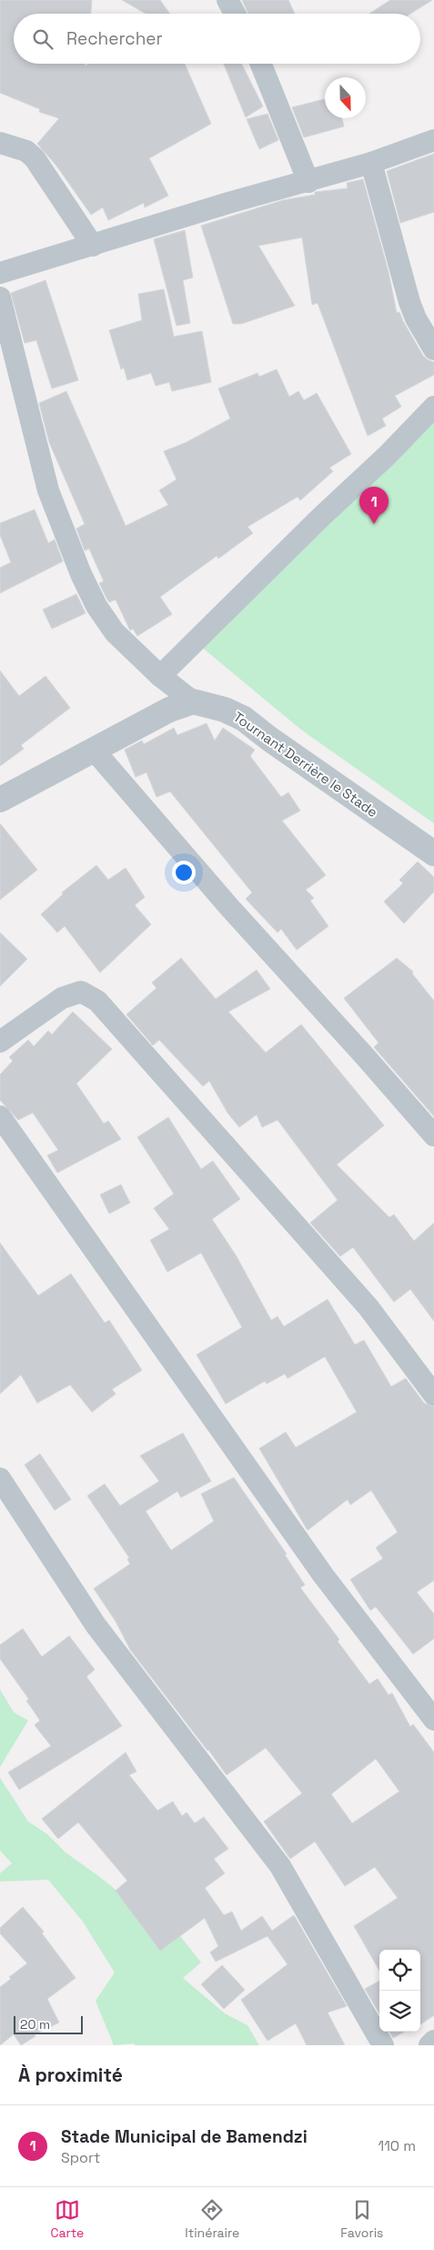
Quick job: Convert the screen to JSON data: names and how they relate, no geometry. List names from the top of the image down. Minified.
{"streets":{"street":["Tournant Derrière le Stade"]},"scale_bar":"20 m","north":"bottom","page":{"search":"Rechercher","pins":"1","scale":"20 m","heading":"À proximité","list":[{"mark":"1","name":"Stade Municipal de Bamendzi","note":"Sport","value":"110 m"}],"nav":["Carte","Itinéraire","Favoris"]}}
